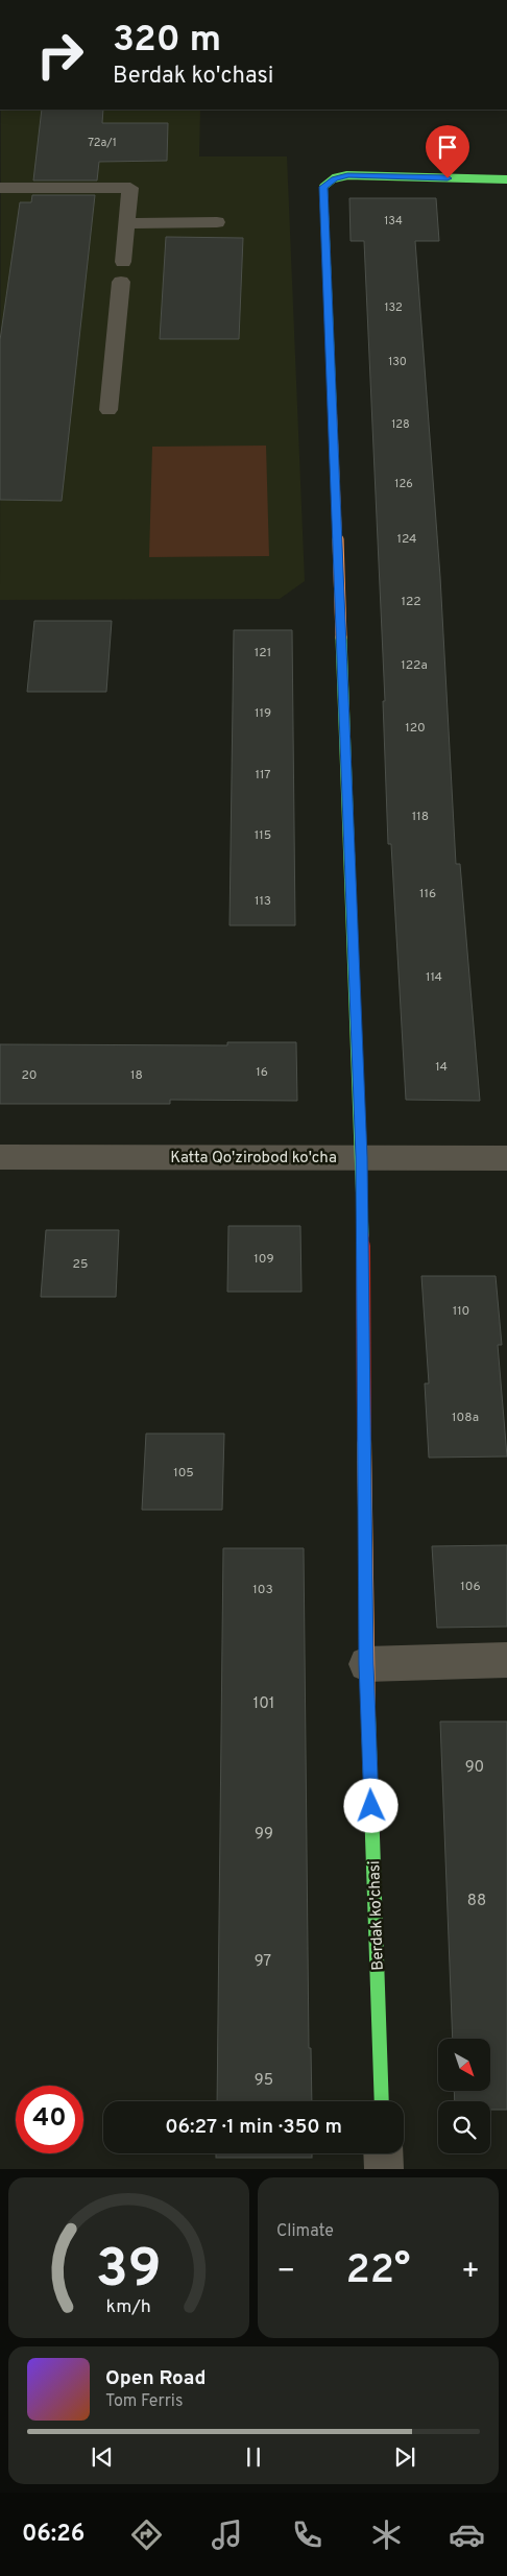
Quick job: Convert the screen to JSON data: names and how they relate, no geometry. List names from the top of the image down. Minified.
{"streets":{"street":["Katta Qo'zirobod ko'cha","Berdak ko'chasi"]},"crossings":[["Katta Qo'zirobod ko'cha","Berdak ko'chasi"]],"house_numbers":["72а/1","134","132","130","128","126","124","122","121","122a","119","120","117","118","115","116","113","114","14","16","20","18","109","25","110","108a","105","106","103","101","90","99","88","97","95"],"north":"bottom right","page":{"turn":["320 m","Berdak ko'chasi"],"limit":"40","trip":"06:27 · 1 min · 350 m","tile":"Climate","heat":["−","22°","+"],"song":["Open Road","Tom Ferris"],"tabs":"06:26","gauge":["39","km/h"]}}
